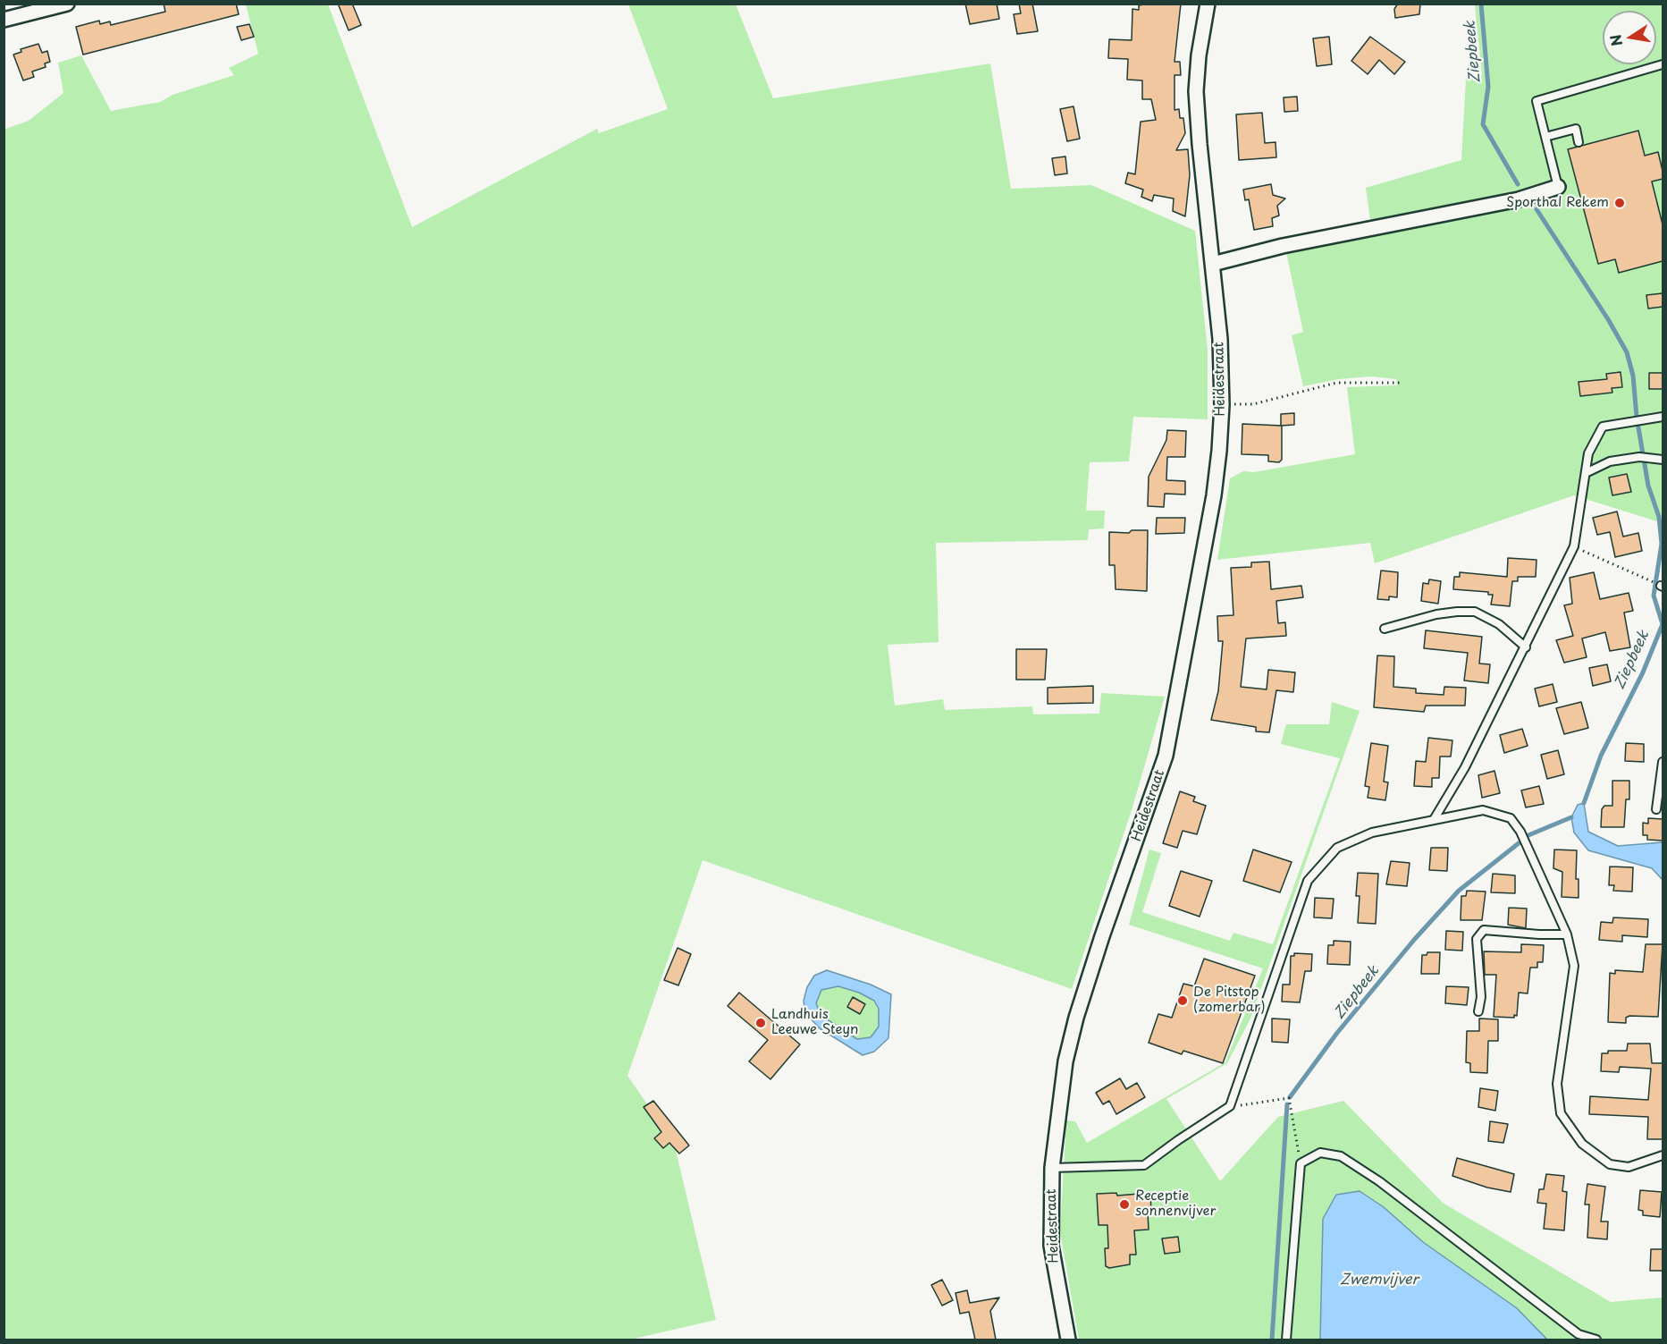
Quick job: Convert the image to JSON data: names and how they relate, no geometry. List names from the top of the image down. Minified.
{"streets":{"street":["Heidestraat"]},"water":["Ziepbeek","Zwemvijver"],"places":["Sporthal Rekem","De Pitstop (zomerbar)","Landhuis Leeuwe Steyn","Receptie sonnenvijver"],"north":"left"}
